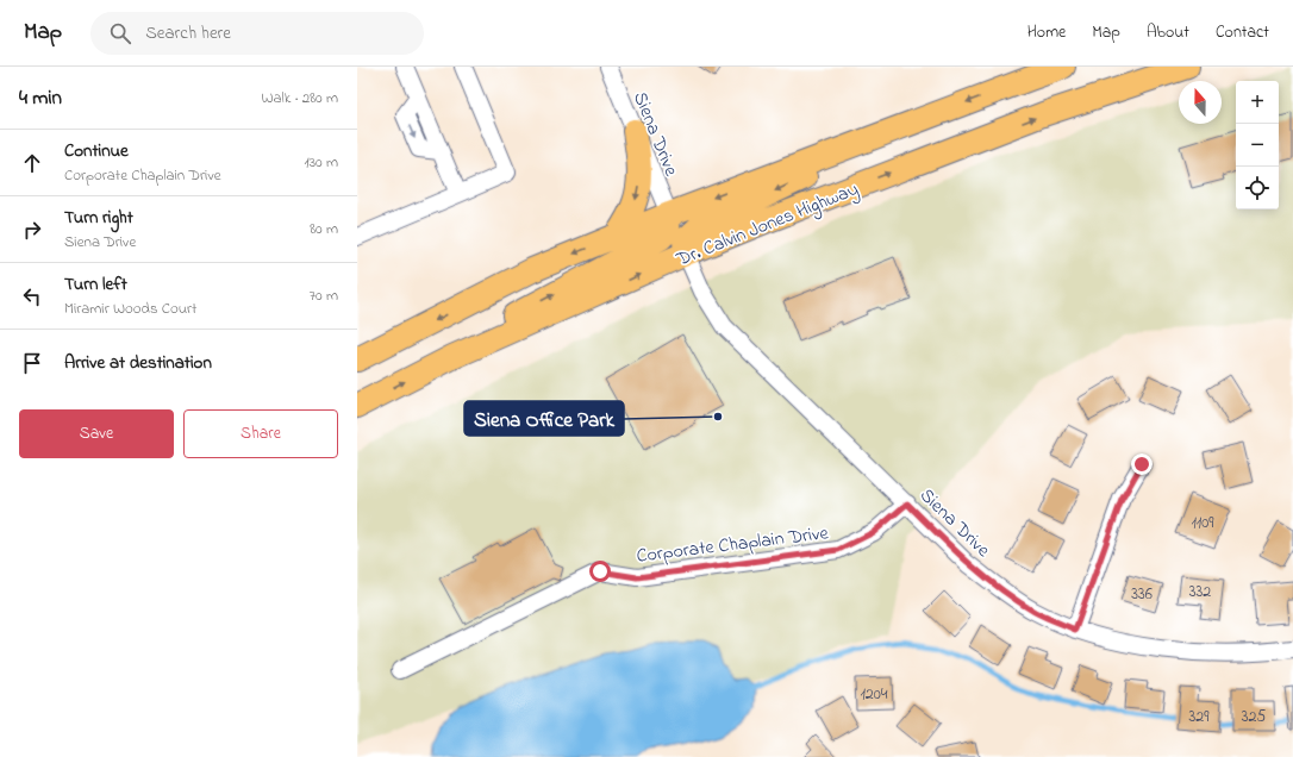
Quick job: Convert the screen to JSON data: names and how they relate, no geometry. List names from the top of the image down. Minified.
{"streets":{"highway":["Dr. Calvin Jones Highway"],"street":["Siena Drive","Corporate Chaplain Drive"]},"crossings":[["Siena Drive","Dr. Calvin Jones Highway"],["Siena Drive","Corporate Chaplain Drive"]],"places":["Siena Office Park"],"house_numbers":["1109","332","336","1204","329","325"],"north":"top","page":{"header":"Map","search":"Search here","nav":["Home","Map","About","Contact"],"heading":["4 min","Walk · 280 m"],"map_buttons":["+","−"],"list":[["Continue","Corporate Chaplain Drive","130 m"],["Turn right","Siena Drive","80 m"],["Turn left","Miramir Woods Court","70 m"],"Arrive at destination"],"buttons":["Save","Share"]}}
